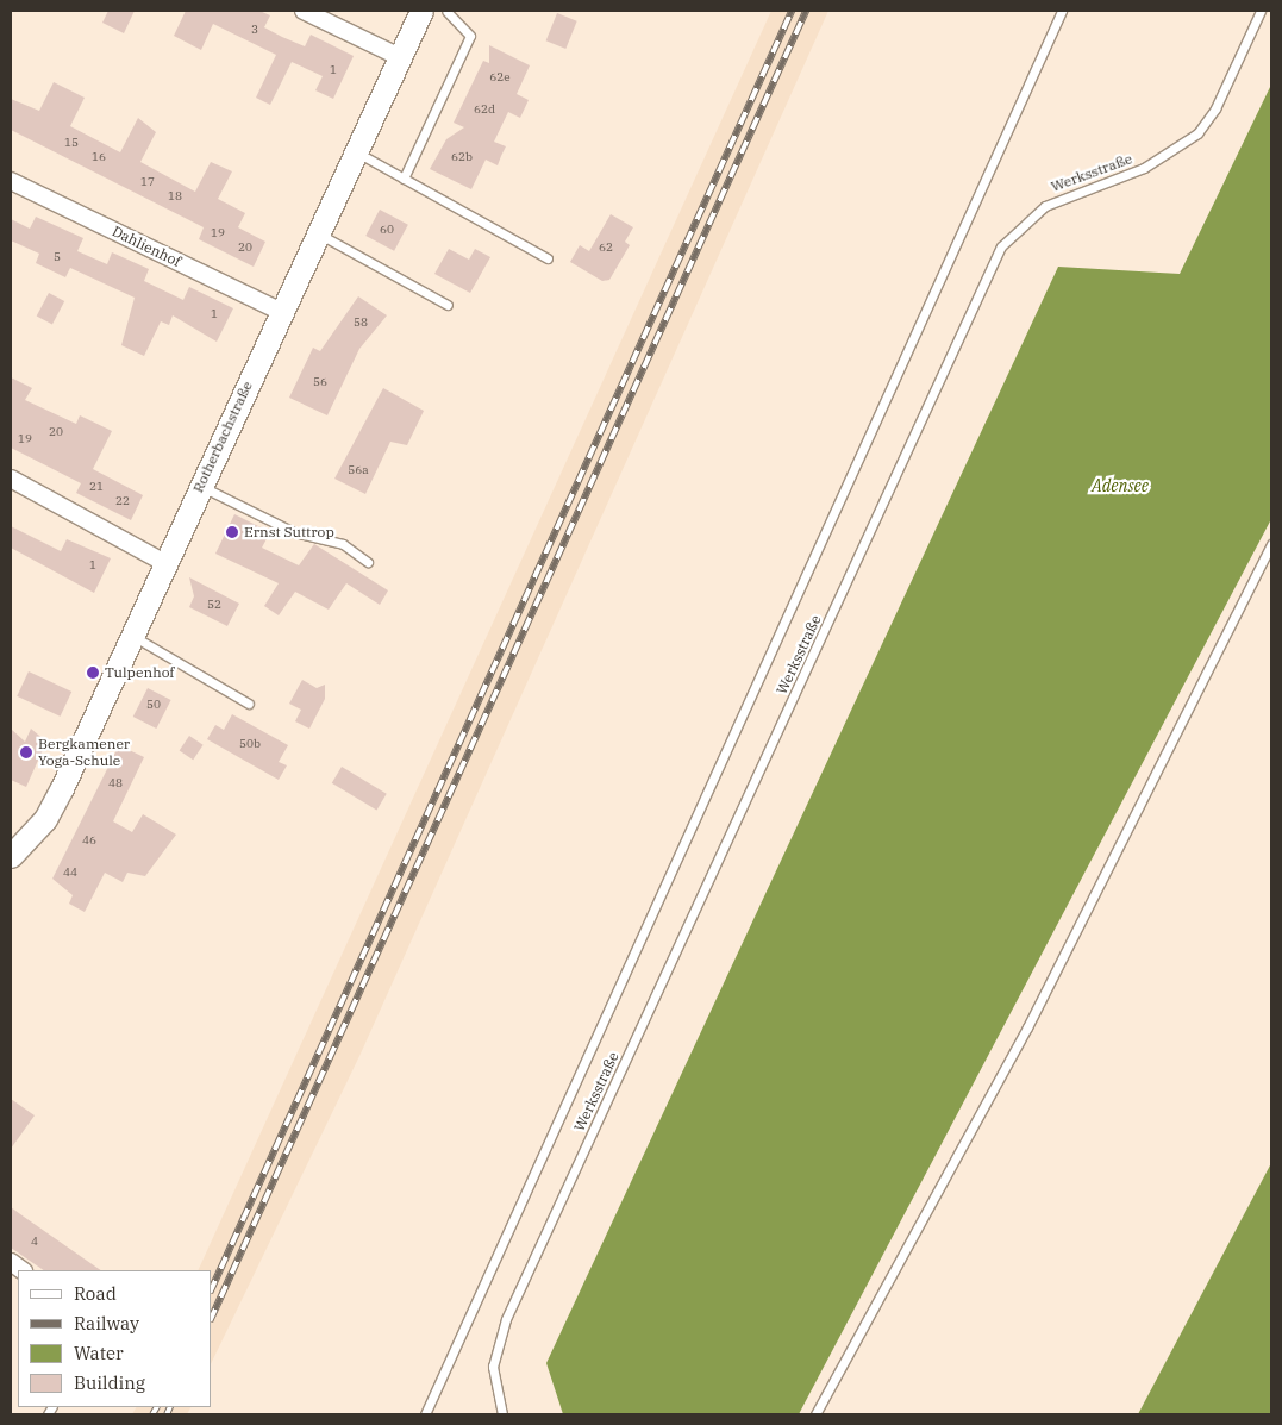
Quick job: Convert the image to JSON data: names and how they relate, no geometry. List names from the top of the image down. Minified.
{"streets":{"street":["Dahlienhof","Rotherbachstraße"],"lane":["Werksstraße"]},"crossings":[["Dahlienhof","Rotherbachstraße"]],"water":["Adensee"],"places":["Ernst Suttrop","Tulpenhof","Bergkamener Yoga-Schule"],"house_numbers":["3","1","62e","62d","15","16","62b","17","18","60","19","20","62","5","1","58","56","20","19","56a","21","22","1","52","50","50b","48","46","44","4"],"legend":["Road","Railway","Water","Building"]}
